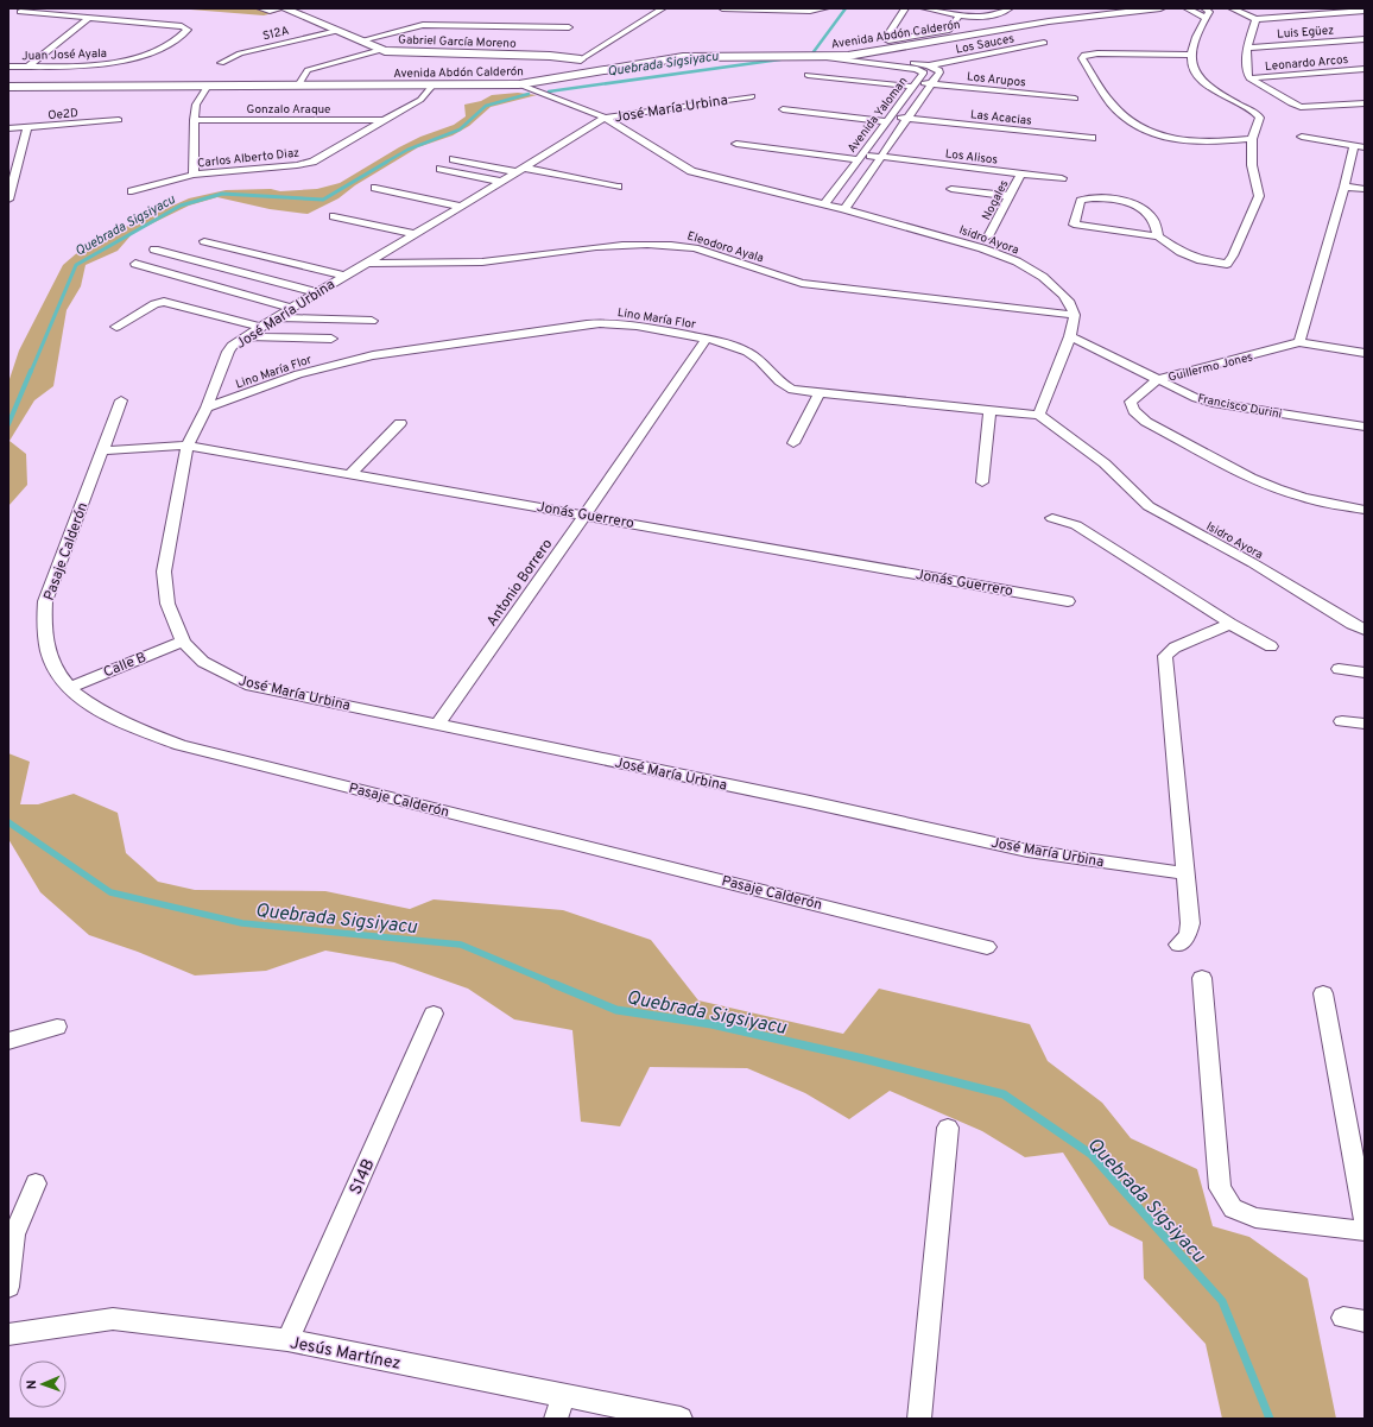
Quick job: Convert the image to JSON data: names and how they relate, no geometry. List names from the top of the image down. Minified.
{"streets":{"street":["Luis Egüez","S12A","Avenida Abdón Calderón","Gabriel García Moreno","Los Sauces","Juan José Ayala","Leonardo Arcos","Los Arupos","Gonzalo Araque","José María Urbina","Oe2D","Avenida Yaloman","Las Acacias","Los Alisos","Carlos Alberto Diaz","Nogales","Isidro Ayora","Eleodoro Ayala","Lino María Flor","Guillermo Jones","Francisco Durini","Jonás Guerrero","Pasaje Calderón","Antonio Borrero","Calle B","S14B","Jesús Martínez"]},"crossings":[["S12A","Gabriel García Moreno"],["Avenida Abdón Calderón","Avenida Yaloman"],["Avenida Abdón Calderón","Carlos Alberto Diaz"],["Avenida Abdón Calderón","Isidro Ayora"],["Los Sauces","Avenida Yaloman"],["Los Arupos","Avenida Yaloman"],["Gonzalo Araque","Carlos Alberto Diaz"],["José María Urbina","Isidro Ayora"],["José María Urbina","Eleodoro Ayala"],["José María Urbina","Lino María Flor"],["José María Urbina","Jonás Guerrero"],["José María Urbina","Antonio Borrero"],["José María Urbina","Calle B"],["Avenida Yaloman","Las Acacias"],["Avenida Yaloman","Los Alisos"],["Avenida Yaloman","Isidro Ayora"],["Los Alisos","Nogales"],["Isidro Ayora","Eleodoro Ayala"],["Isidro Ayora","Lino María Flor"],["Lino María Flor","Antonio Borrero"],["Guillermo Jones","Francisco Durini"],["Jonás Guerrero","Pasaje Calderón"],["Jonás Guerrero","Antonio Borrero"],["Pasaje Calderón","Calle B"],["S14B","Jesús Martínez"]],"water":["Quebrada Sigsiyacu"],"north":"left"}
